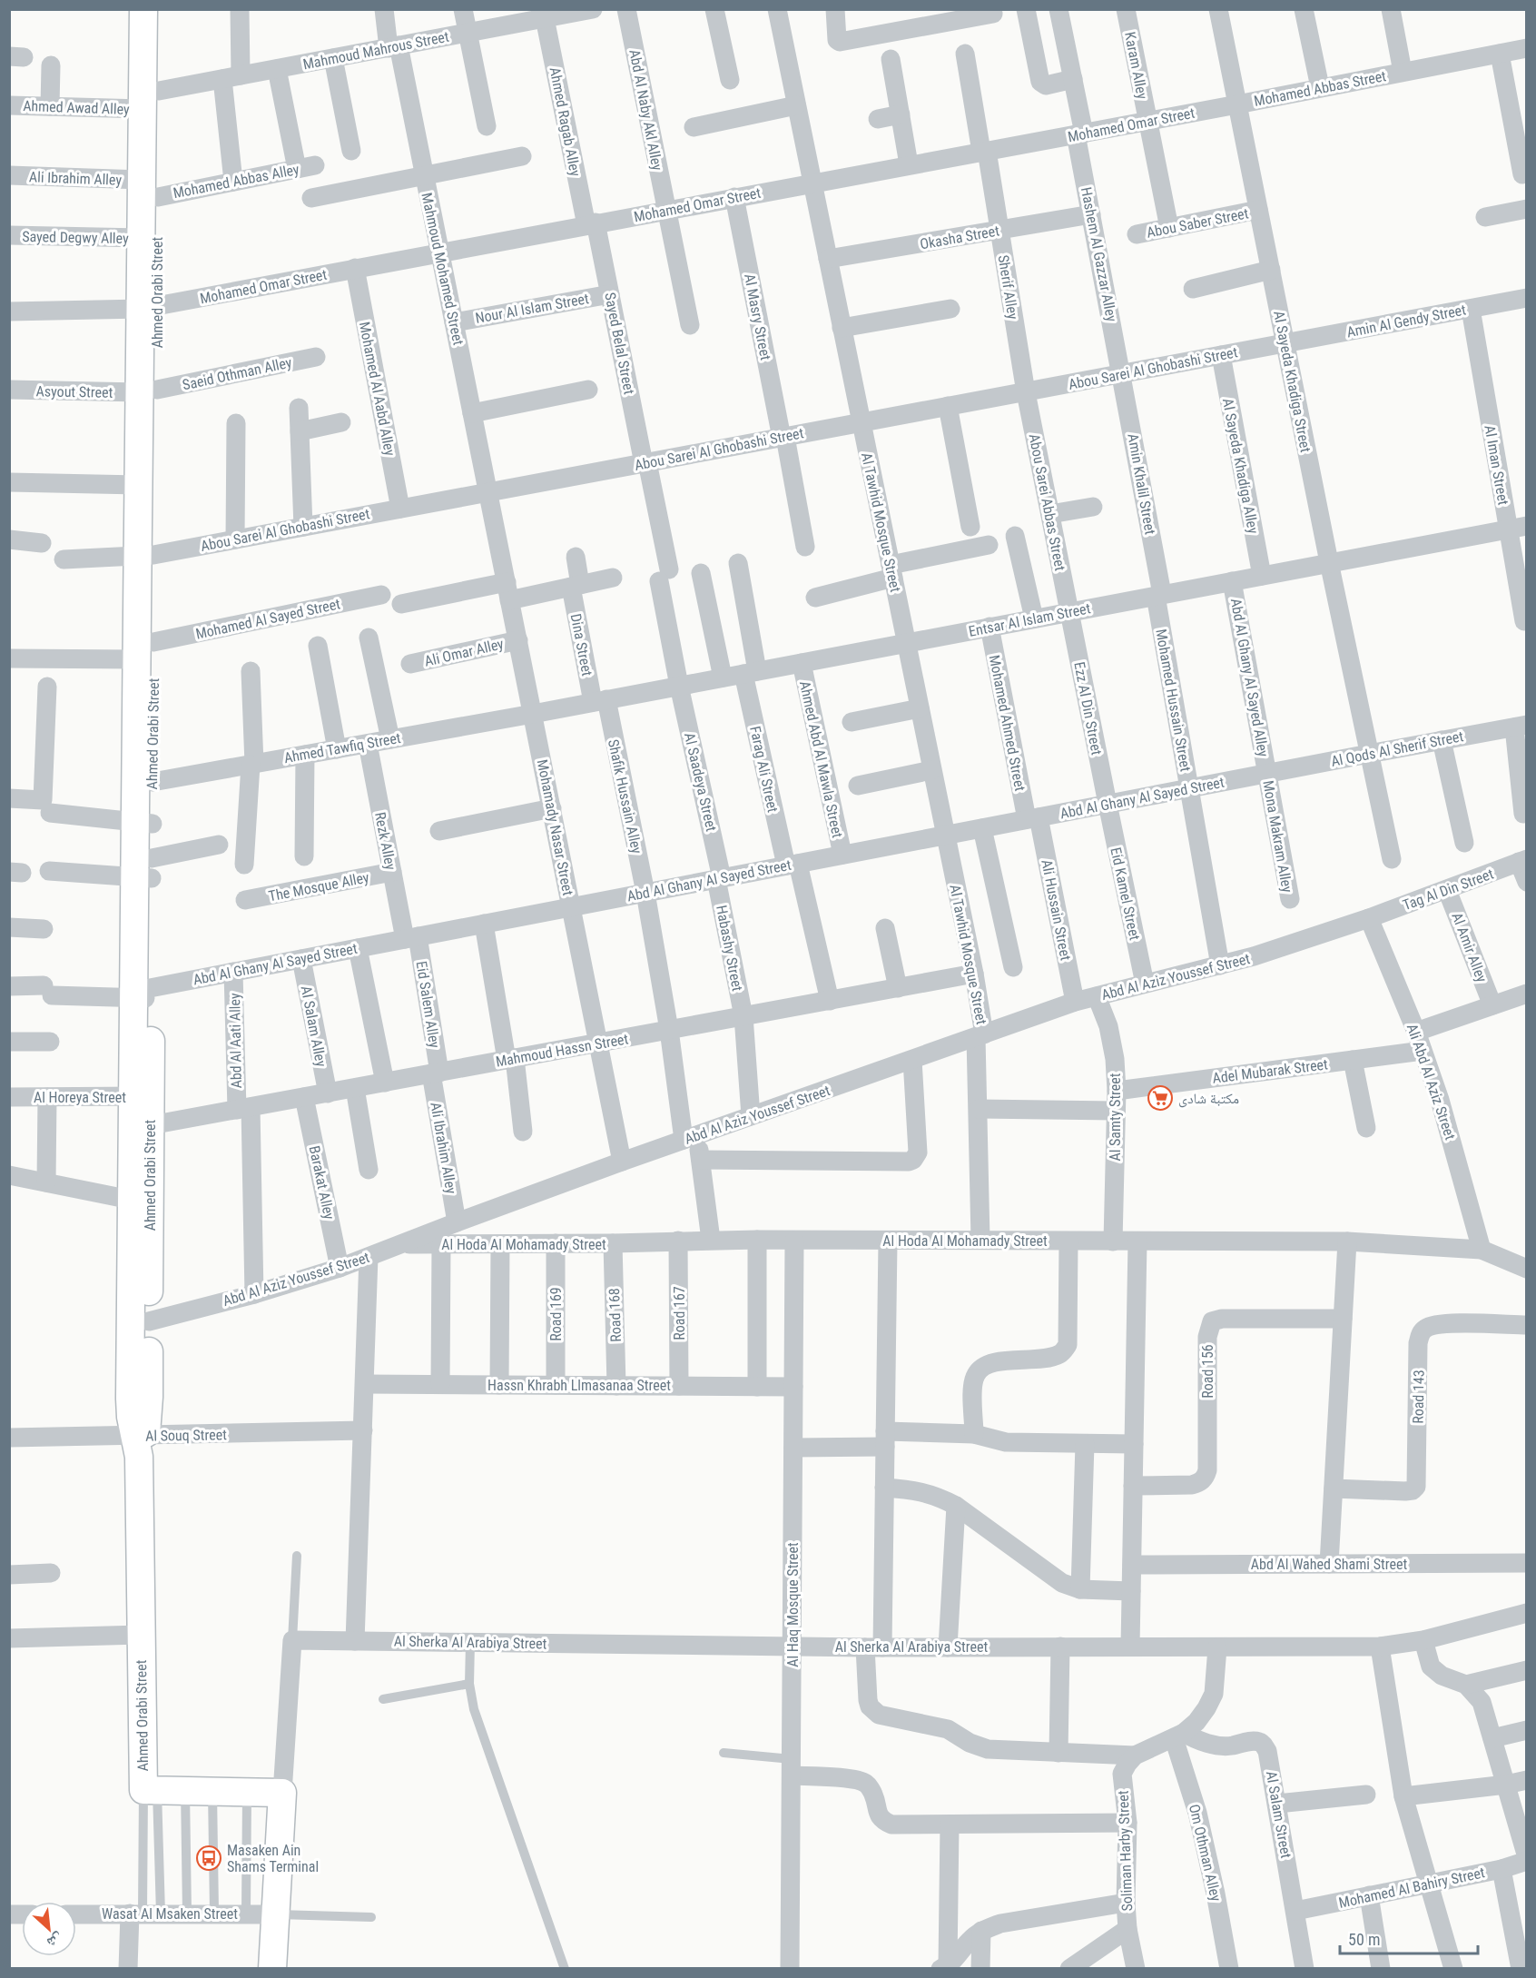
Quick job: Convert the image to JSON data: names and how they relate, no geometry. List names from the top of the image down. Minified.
{"streets":{"street":["Mahmoud Mahrous Street","Karam Alley","Mohamed Abbas Street","Ahmed Awad Alley","Abd Al Naby Akl Alley","Ahmed Ragab Alley","Mohamed Omar Street","Ali Ibrahim Alley","Mohamed Abbas Alley","Abou Saber Street","Sayed Degwy Alley","Okasha Street","Hashem Al Gazzar Alley","Mahmoud Mohamed Street","Sherif Alley","Ahmed Orabi Street","Nour Al Islam Street","Al Masry Street","Amin Al Gendy Street","Sayed Belal Street","Abou Sarei Al Ghobashi Street","Saeid Othman Alley","Al Sayeda Khadiga Street","Mohamed Al Aabd Alley","Asyout Street","Al Iman Street","Al Sayeda Khadiga Alley","Amin Khalil Street","Abou Sarei Abbas Street","Al Tawhid Mosque Street","Mohamed Al Sayed Street","Entsar Al Islam Street","Dina Street","Ali Omar Alley","Abd Al Ghany Al Sayed Alley","Mohamed Hussain Street","Ezz Al Din Street","Mohamed Ahmed Street","Ahmed Tawfiq Street","Al Qods Al Sherif Street","Ahmed Abd Al Mawla Street","Farag Ali Street","Al Saadeya Street","Shafik Hussain Alley","Abd Al Ghany Al Sayed Street","Mohamady Nasar Street","Mona Makram Alley","Rezk Alley","The Mosque Alley","Tag Al Din Street","Eid Kamel Street","Ali Hussain Street","Al Amir Alley","Habashy Street","Abd Al Aziz Youssef Street","Eid Salem Alley","Al Salam Alley","Abd Al Aati Alley","Mahmoud Hassn Street","Adel Mubarak Street","Ali Abd Al Aziz Street","Al Horeya Street","Al Samty Street","Barakat Alley","Al Hoda Al Mohamady Street","Road 167","Road 169","Road 168","Road 156","Hassn Khrabh Llmasanaa Street","Road 143","Al Souq Street","Abd Al Wahed Shami Street","Al Haq Mosque Street","Al Sherka Al Arabiya Street","Al Salam Street","Soliman Harby Street","Om Othman Alley","Mohamed Al Bahiry Street","Wasat Al Msaken Street"]},"crossings":[["Mahmoud Mahrous Street","Ahmed Awad Alley"],["Mahmoud Mahrous Street","Ahmed Ragab Alley"],["Mahmoud Mahrous Street","Mohamed Abbas Alley"],["Mahmoud Mahrous Street","Mahmoud Mohamed Street"],["Mahmoud Mahrous Street","Ahmed Orabi Street"],["Karam Alley","Mohamed Omar Street"],["Karam Alley","Abou Saber Street"],["Mohamed Abbas Street","Mohamed Omar Street"],["Mohamed Abbas Street","Al Sayeda Khadiga Street"],["Ahmed Awad Alley","Ahmed Orabi Street"],["Abd Al Naby Akl Alley","Mohamed Omar Street"],["Ahmed Ragab Alley","Mohamed Omar Street"],["Ahmed Ragab Alley","Sayed Belal Street"],["Mohamed Omar Street","Hashem Al Gazzar Alley"],["Mohamed Omar Street","Mahmoud Mohamed Street"],["Mohamed Omar Street","Sherif Alley"],["Mohamed Omar Street","Ahmed Orabi Street"],["Mohamed Omar Street","Al Masry Street"],["Mohamed Omar Street","Sayed Belal Street"],["Mohamed Omar Street","Al Sayeda Khadiga Street"],["Mohamed Omar Street","Mohamed Al Aabd Alley"],["Mohamed Omar Street","Al Tawhid Mosque Street"],["Ali Ibrahim Alley","Mohamed Abbas Alley"],["Ali Ibrahim Alley","Ahmed Orabi Street"],["Ali Ibrahim Alley","Abd Al Aziz Youssef Street"],["Ali Ibrahim Alley","Eid Salem Alley"],["Ali Ibrahim Alley","Mahmoud Hassn Street"],["Mohamed Abbas Alley","Ahmed Orabi Street"],["Abou Saber Street","Al Sayeda Khadiga Street"],["Sayed Degwy Alley","Ahmed Orabi Street"],["Okasha Street","Hashem Al Gazzar Alley"],["Okasha Street","Sherif Alley"],["Okasha Street","Al Tawhid Mosque Street"],["Hashem Al Gazzar Alley","Abou Sarei Al Ghobashi Street"],["Hashem Al Gazzar Alley","Amin Khalil Street"],["Mahmoud Mohamed Street","Nour Al Islam Street"],["Mahmoud Mohamed Street","Abou Sarei Al Ghobashi Street"],["Mahmoud Mohamed Street","Mohamady Nasar Street"],["Sherif Alley","Abou Sarei Al Ghobashi Street"],["Sherif Alley","Abou Sarei Abbas Street"],["Ahmed Orabi Street","Abou Sarei Al Ghobashi Street"],["Ahmed Orabi Street","Saeid Othman Alley"],["Ahmed Orabi Street","Asyout Street"],["Ahmed Orabi Street","Mohamed Al Sayed Street"],["Ahmed Orabi Street","Ahmed Tawfiq Street"],["Ahmed Orabi Street","Abd Al Ghany Al Sayed Street"],["Ahmed Orabi Street","Abd Al Aziz Youssef Street"],["Ahmed Orabi Street","Mahmoud Hassn Street"],["Ahmed Orabi Street","Al Horeya Street"],["Ahmed Orabi Street","Al Souq Street"],["Nour Al Islam Street","Sayed Belal Street"],["Al Masry Street","Abou Sarei Al Ghobashi Street"],["Amin Al Gendy Street","Abou Sarei Al Ghobashi Street"],["Amin Al Gendy Street","Al Sayeda Khadiga Street"],["Amin Al Gendy Street","Al Iman Street"],["Sayed Belal Street","Abou Sarei Al Ghobashi Street"],["Sayed Belal Street","Al Saadeya Street"],["Abou Sarei Al Ghobashi Street","Al Sayeda Khadiga Street"],["Abou Sarei Al Ghobashi Street","Mohamed Al Aabd Alley"],["Abou Sarei Al Ghobashi Street","Al Sayeda Khadiga Alley"],["Abou Sarei Al Ghobashi Street","Amin Khalil Street"],["Abou Sarei Al Ghobashi Street","Abou Sarei Abbas Street"],["Abou Sarei Al Ghobashi Street","Al Tawhid Mosque Street"],["Abou Sarei Al Ghobashi Street","Mohamady Nasar Street"],["Saeid Othman Alley","Asyout Street"],["Al Sayeda Khadiga Street","Entsar Al Islam Street"],["Al Sayeda Khadiga Street","Al Qods Al Sherif Street"],["Al Iman Street","Entsar Al Islam Street"],["Al Sayeda Khadiga Alley","Entsar Al Islam Street"],["Amin Khalil Street","Entsar Al Islam Street"],["Amin Khalil Street","Mohamed Hussain Street"],["Abou Sarei Abbas Street","Entsar Al Islam Street"],["Abou Sarei Abbas Street","Ezz Al Din Street"],["Al Tawhid Mosque Street","Entsar Al Islam Street"],["Al Tawhid Mosque Street","Abd Al Ghany Al Sayed Street"],["Al Tawhid Mosque Street","Abd Al Aziz Youssef Street"],["Al Tawhid Mosque Street","Mahmoud Hassn Street"],["Al Tawhid Mosque Street","Al Hoda Al Mohamady Street"],["Entsar Al Islam Street","Dina Street"],["Entsar Al Islam Street","Abd Al Ghany Al Sayed Alley"],["Entsar Al Islam Street","Mohamed Hussain Street"],["Entsar Al Islam Street","Ezz Al Din Street"],["Entsar Al Islam Street","Mohamed Ahmed Street"],["Entsar Al Islam Street","Ahmed Tawfiq Street"],["Entsar Al Islam Street","Ahmed Abd Al Mawla Street"],["Entsar Al Islam Street","Farag Ali Street"],["Entsar Al Islam Street","Al Saadeya Street"],["Entsar Al Islam Street","Shafik Hussain Alley"],["Entsar Al Islam Street","Mohamady Nasar Street"],["Dina Street","Shafik Hussain Alley"],["Ali Omar Alley","Mohamady Nasar Street"],["Abd Al Ghany Al Sayed Alley","Al Qods Al Sherif Street"],["Abd Al Ghany Al Sayed Alley","Abd Al Ghany Al Sayed Street"],["Abd Al Ghany Al Sayed Alley","Mona Makram Alley"],["Mohamed Hussain Street","Abd Al Ghany Al Sayed Street"],["Mohamed Hussain Street","Abd Al Aziz Youssef Street"],["Ezz Al Din Street","Abd Al Ghany Al Sayed Street"],["Ezz Al Din Street","Eid Kamel Street"],["Mohamed Ahmed Street","Abd Al Ghany Al Sayed Street"],["Mohamed Ahmed Street","Ali Hussain Street"],["Ahmed Tawfiq Street","Mohamady Nasar Street"],["Ahmed Tawfiq Street","Rezk Alley"],["Al Qods Al Sherif Street","Abd Al Ghany Al Sayed Street"],["Al Qods Al Sherif Street","Mona Makram Alley"],["Ahmed Abd Al Mawla Street","Abd Al Ghany Al Sayed Street"],["Farag Ali Street","Abd Al Ghany Al Sayed Street"],["Farag Ali Street","Mahmoud Hassn Street"],["Al Saadeya Street","Abd Al Ghany Al Sayed Street"],["Al Saadeya Street","Habashy Street"],["Shafik Hussain Alley","Abd Al Ghany Al Sayed Street"],["Shafik Hussain Alley","Abd Al Aziz Youssef Street"],["Shafik Hussain Alley","Mahmoud Hassn Street"],["Shafik Hussain Alley","Al Hoda Al Mohamady Street"],["Abd Al Ghany Al Sayed Street","Mohamady Nasar Street"],["Abd Al Ghany Al Sayed Street","Mona Makram Alley"],["Abd Al Ghany Al Sayed Street","Rezk Alley"],["Abd Al Ghany Al Sayed Street","Eid Kamel Street"],["Abd Al Ghany Al Sayed Street","Ali Hussain Street"],["Abd Al Ghany Al Sayed Street","Habashy Street"],["Abd Al Ghany Al Sayed Street","Eid Salem Alley"],["Abd Al Ghany Al Sayed Street","Al Salam Alley"],["Abd Al Ghany Al Sayed Street","Abd Al Aati Alley"],["Mohamady Nasar Street","Abd Al Aziz Youssef Street"],["Mohamady Nasar Street","Mahmoud Hassn Street"],["Rezk Alley","The Mosque Alley"],["Rezk Alley","Eid Salem Alley"],["Tag Al Din Street","Al Amir Alley"],["Tag Al Din Street","Abd Al Aziz Youssef Street"],["Tag Al Din Street","Ali Abd Al Aziz Street"],["Eid Kamel Street","Abd Al Aziz Youssef Street"],["Ali Hussain Street","Abd Al Aziz Youssef Street"],["Habashy Street","Abd Al Aziz Youssef Street"],["Habashy Street","Mahmoud Hassn Street"],["Abd Al Aziz Youssef Street","Abd Al Aati Alley"],["Abd Al Aziz Youssef Street","Ali Abd Al Aziz Street"],["Abd Al Aziz Youssef Street","Al Samty Street"],["Abd Al Aziz Youssef Street","Barakat Alley"],["Abd Al Aziz Youssef Street","Al Hoda Al Mohamady Street"],["Eid Salem Alley","Mahmoud Hassn Street"],["Al Salam Alley","Mahmoud Hassn Street"],["Abd Al Aati Alley","Mahmoud Hassn Street"],["Mahmoud Hassn Street","Barakat Alley"],["Adel Mubarak Street","Ali Abd Al Aziz Street"],["Adel Mubarak Street","Al Samty Street"],["Ali Abd Al Aziz Street","Al Hoda Al Mohamady Street"],["Al Samty Street","Al Hoda Al Mohamady Street"],["Al Hoda Al Mohamady Street","Road 167"],["Al Hoda Al Mohamady Street","Road 169"],["Al Hoda Al Mohamady Street","Road 168"],["Al Hoda Al Mohamady Street","Al Haq Mosque Street"],["Road 167","Hassn Khrabh Llmasanaa Street"],["Road 169","Hassn Khrabh Llmasanaa Street"],["Road 168","Hassn Khrabh Llmasanaa Street"],["Hassn Khrabh Llmasanaa Street","Al Haq Mosque Street"],["Al Haq Mosque Street","Al Sherka Al Arabiya Street"],["Al Salam Street","Om Othman Alley"],["Al Salam Street","Mohamed Al Bahiry Street"]],"places":{"supermarket":["مكتبة شادى"],"bus stop":["Masaken Ain Shams Terminal"]},"scale_bar":"50 m","north":"bottom right"}
